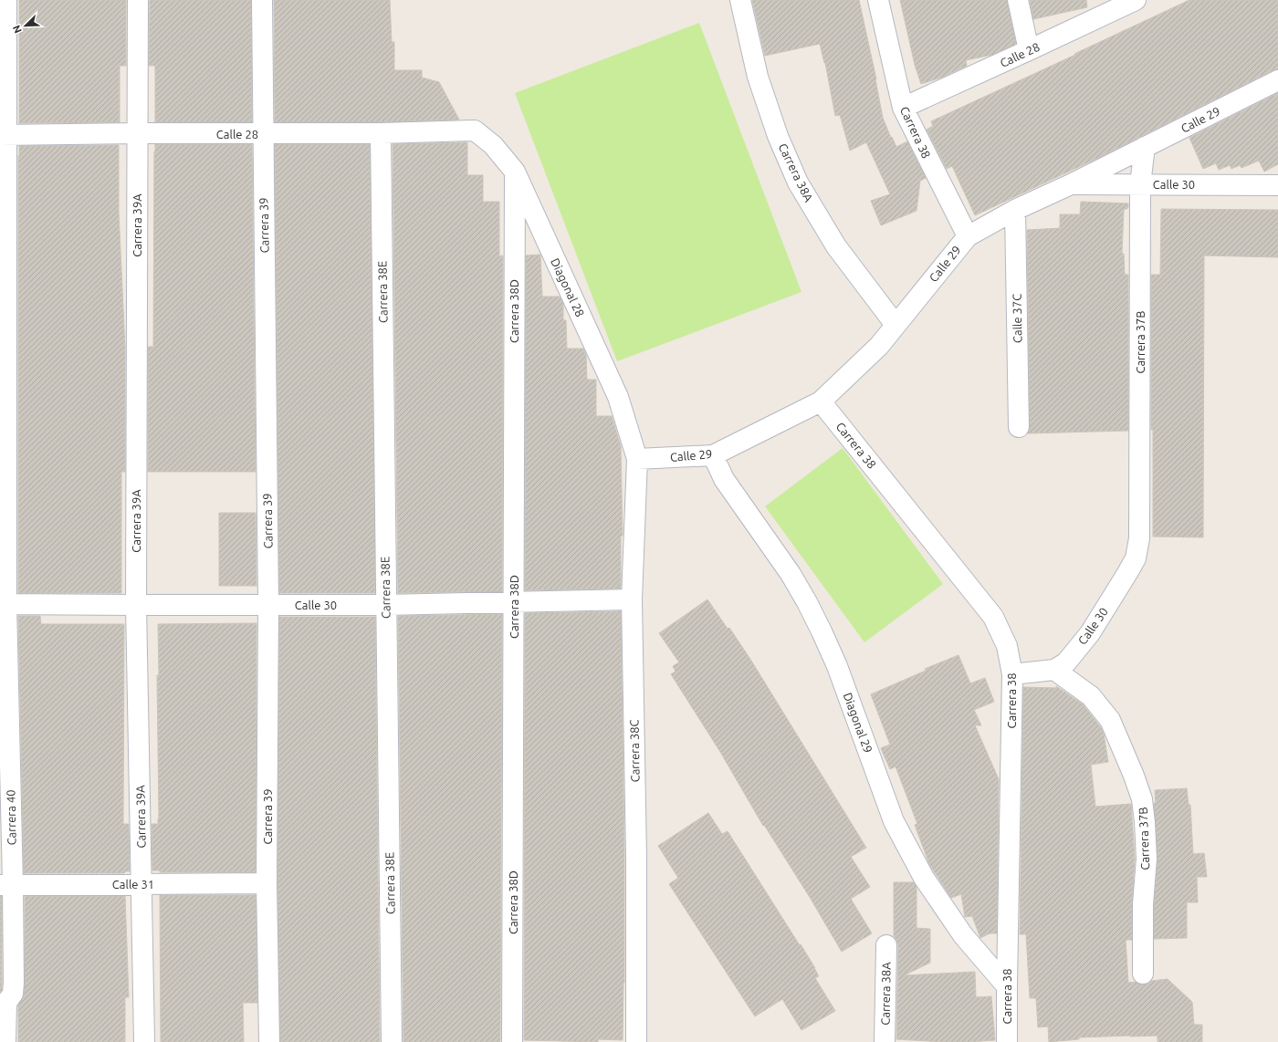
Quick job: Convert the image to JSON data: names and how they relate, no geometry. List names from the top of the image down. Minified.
{"streets":{"street":["Calle 28","Calle 29","Carrera 38","Carrera 38A","Calle 30","Carrera 39A","Carrera 39","Diagonal 28","Carrera 38E","Carrera 38D","Calle 37C","Carrera 37B","Diagonal 29","Carrera 38C","Carrera 40","Calle 31"]},"crossings":[["Calle 28","Carrera 38"],["Calle 28","Carrera 39A"],["Calle 28","Carrera 39"],["Calle 28","Diagonal 28"],["Calle 28","Carrera 38E"],["Calle 28","Carrera 40"],["Calle 29","Carrera 38"],["Calle 29","Carrera 38A"],["Calle 29","Calle 30"],["Calle 29","Diagonal 28"],["Calle 29","Calle 37C"],["Calle 29","Carrera 37B"],["Calle 29","Diagonal 29"],["Calle 29","Carrera 38C"],["Carrera 38","Calle 30"],["Carrera 38","Diagonal 29"],["Calle 30","Carrera 39A"],["Calle 30","Carrera 39"],["Calle 30","Carrera 38E"],["Calle 30","Carrera 38D"],["Calle 30","Carrera 37B"],["Calle 30","Carrera 38C"],["Calle 30","Carrera 40"],["Carrera 39A","Calle 31"],["Carrera 39","Calle 31"],["Diagonal 28","Carrera 38D"],["Diagonal 28","Carrera 38C"],["Carrera 40","Calle 31"]],"north":"bottom left"}
